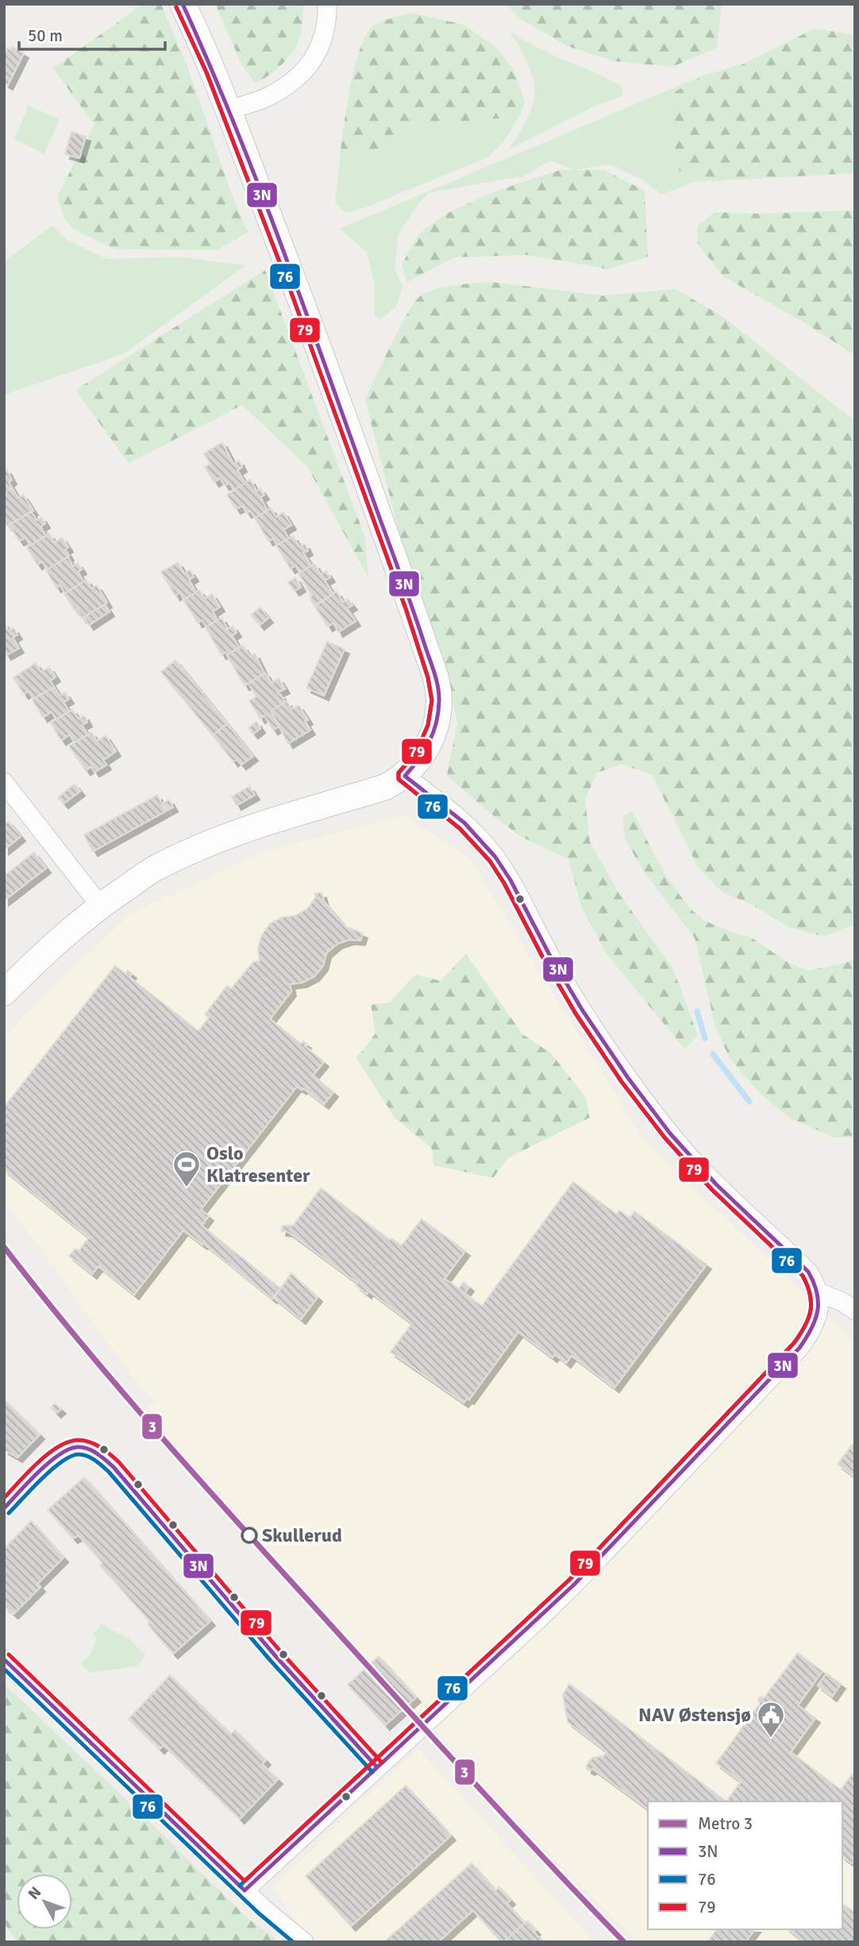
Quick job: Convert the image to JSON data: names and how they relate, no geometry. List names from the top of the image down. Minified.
{"places":{"sports":["Oslo Klatresenter"],"other":["Skullerud"],"public building":["NAV Østensjø"]},"lines":["transit line 3N","transit line 76","transit line 79","metro line 3"],"legend":["Metro 3","3N","76","79"],"scale_bar":"50 m","north":"top left"}
